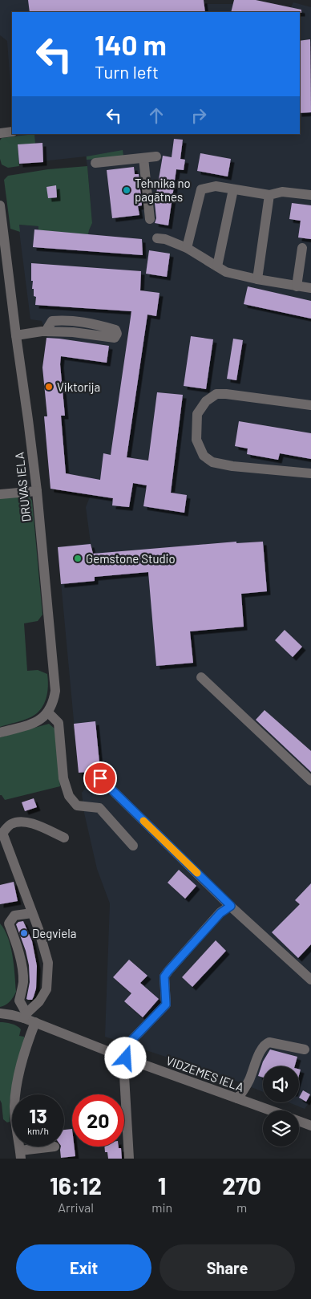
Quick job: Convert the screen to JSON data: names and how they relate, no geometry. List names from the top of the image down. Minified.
{"streets":{"street":["DRUVAS IELA","VIDZEMES IELA"]},"places":["Tehnika no pagātnes","Viktorija","Gemstone Studio","Degviela"],"page":{"turn":["140 m","Turn left"],"speed":"13 km/h","limit":"20","eta":["16:12","Arrival","1","min","270","m"],"buttons":["Exit","Share"]}}
